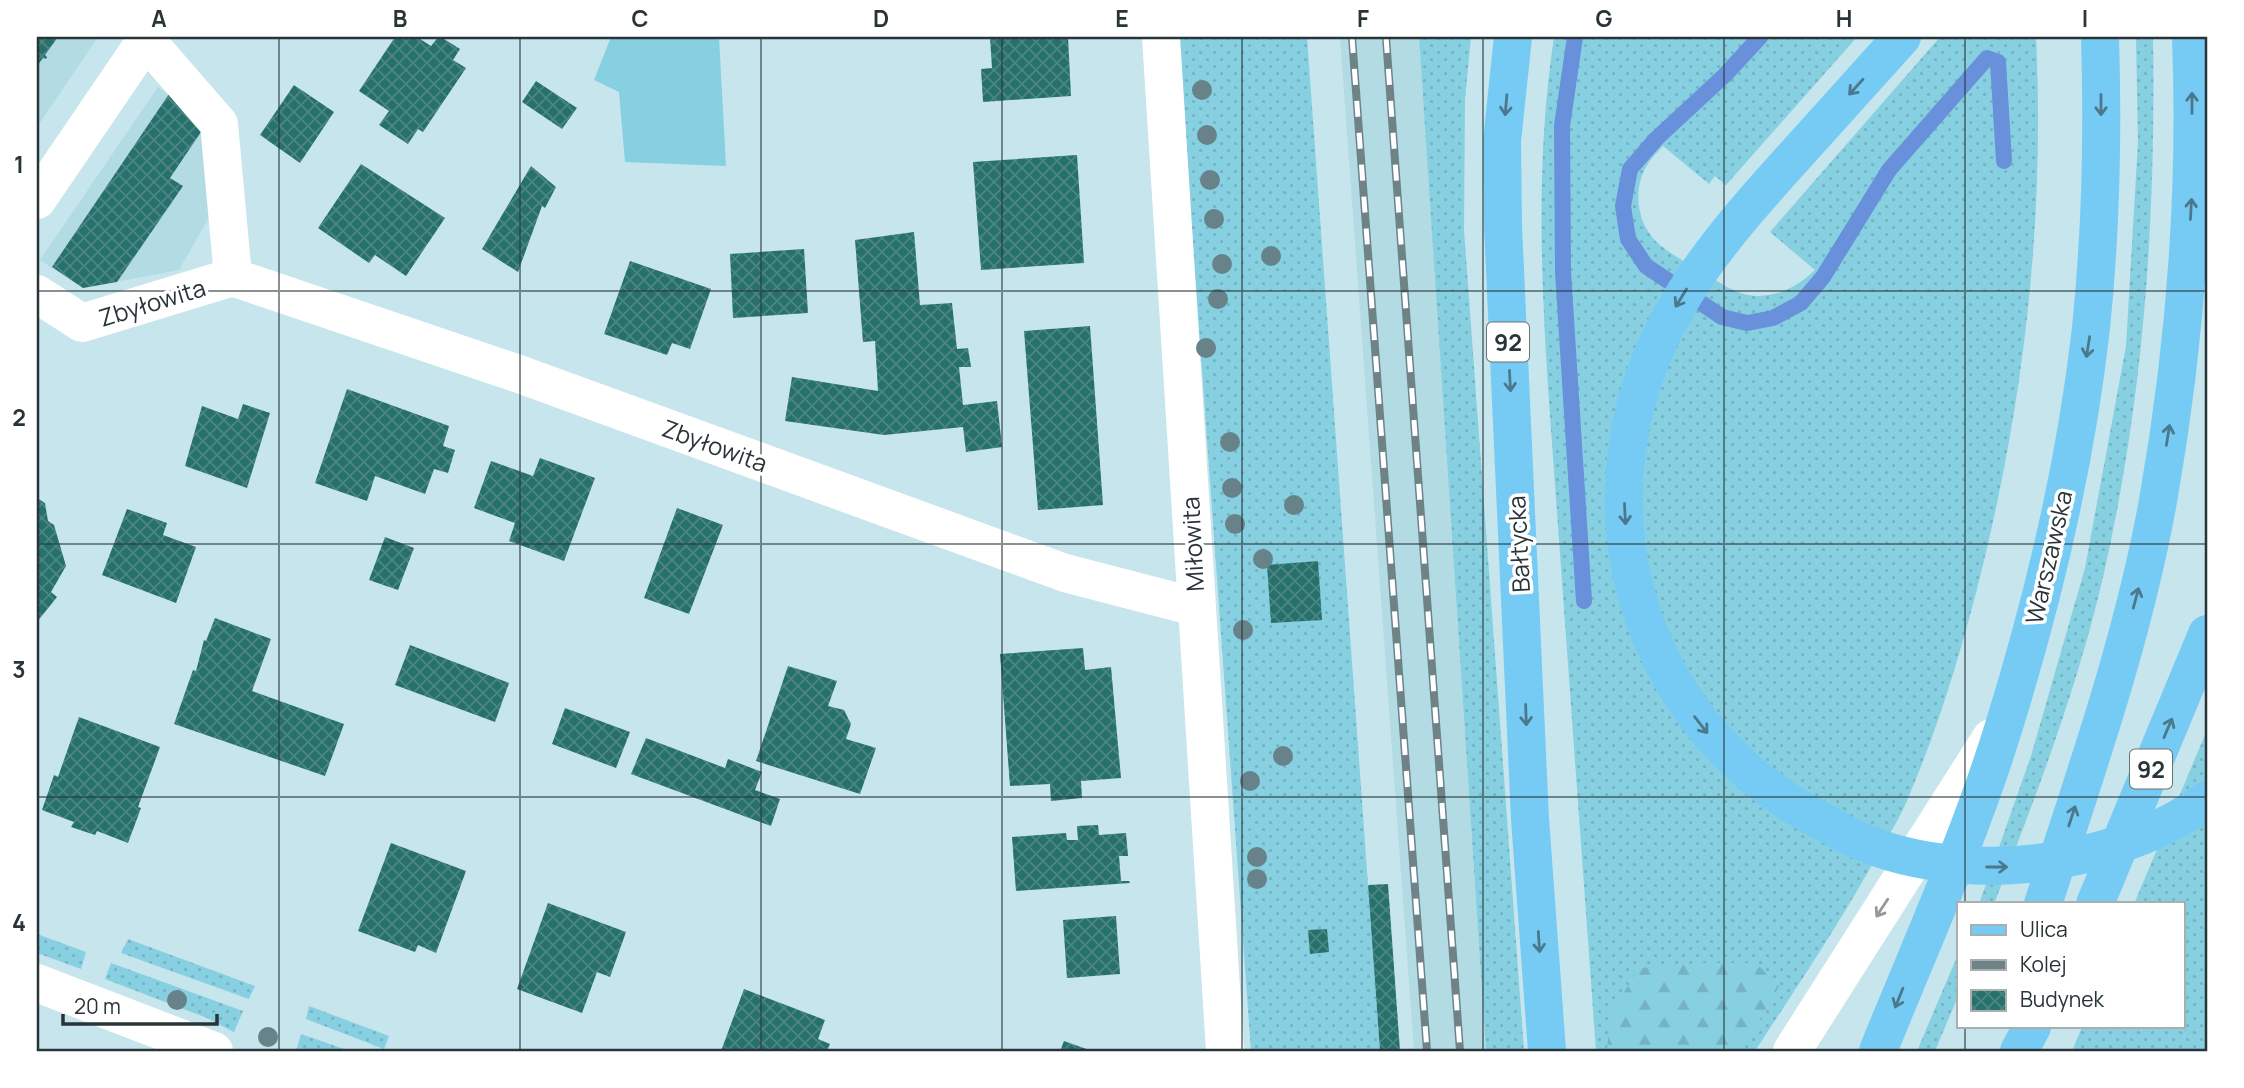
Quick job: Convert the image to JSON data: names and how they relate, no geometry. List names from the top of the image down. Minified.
{"streets":{"main road":["92","Bałtycka","Warszawska"],"street":["Zbyłowita","Miłowita"]},"crossings":[["Zbyłowita","Miłowita"]],"one_way":["Bałtycka"],"legend":["Ulica","Kolej","Budynek"],"scale_bar":"20 m","grid":{"columns":["A","B","C","D","E","F","G","H","I"],"rows":["1","2","3","4"]}}
